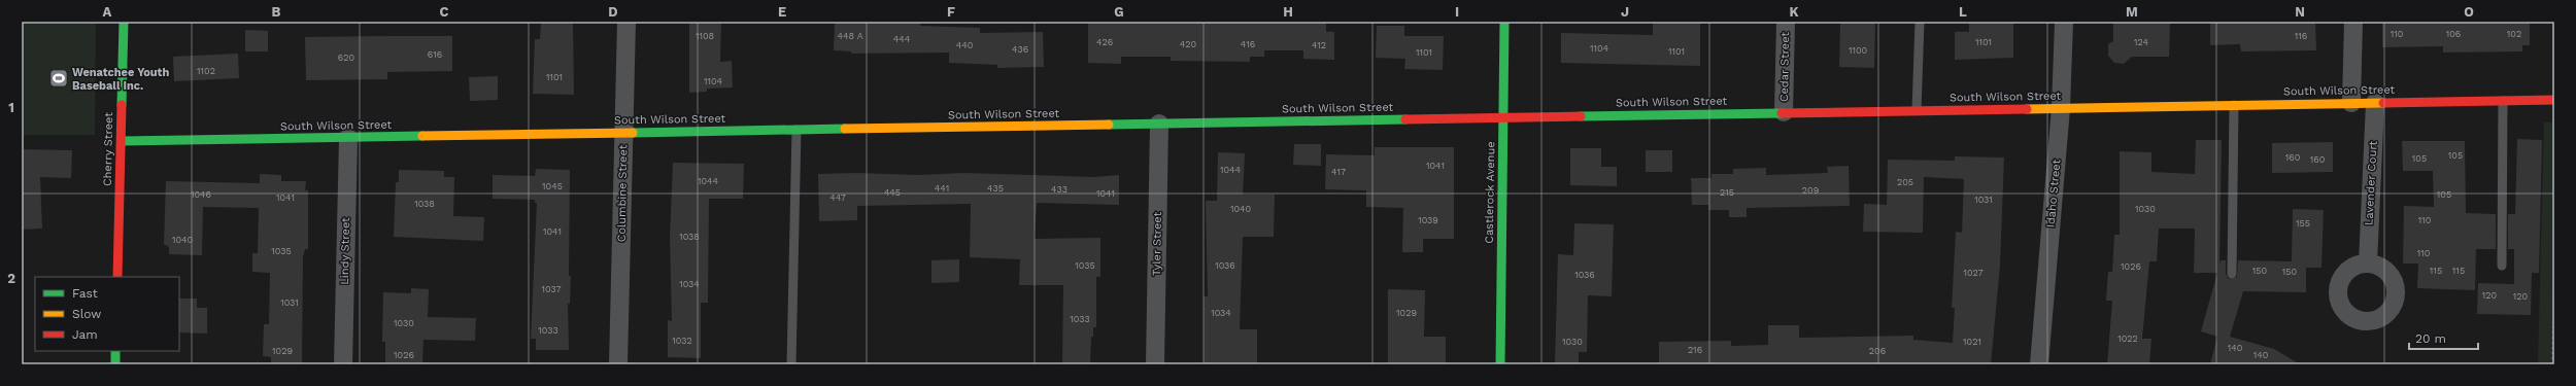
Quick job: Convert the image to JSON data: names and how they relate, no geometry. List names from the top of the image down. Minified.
{"streets":{"street":["Cedar Street","South Wilson Street","Cherry Street","Lavender Court","Castlerock Avenue","Columbine Street","Idaho Street","Tyler Street","Lindy Street"]},"crossings":[["Cedar Street","South Wilson Street"],["South Wilson Street","Cherry Street"],["South Wilson Street","Lavender Court"],["South Wilson Street","Castlerock Avenue"],["South Wilson Street","Columbine Street"],["South Wilson Street","Idaho Street"],["South Wilson Street","Tyler Street"],["South Wilson Street","Lindy Street"]],"places":{"sports":["Wenatchee Youth Baseball Inc."]},"house_numbers":["110","106","102","1108","448 A","116","444","426","1101","124","420","416","440","412","1104","436","1100","1101","1101","616","620","1102","1101","1104","105","160","105","160","1041","1044","417","1044","205","1045","441","435","433","209","445","215","1041","1046","105","1041","447","1031","1038","1040","1030","1039","110","155","1041","1038","1040","1035","110","1035","1036","1026","150","115","115","150","1027","1036","1034","1037","120","120","1031","1034","1029","1033","1030","1033","1022","1032","1030","1021","140","216","1029","206","1026","140"],"legend":["Fast","Slow","Jam"],"scale_bar":"20 m","grid":{"columns":["A","B","C","D","E","F","G","H","I","J","K","L","M","N","O"],"rows":["1","2"]}}
